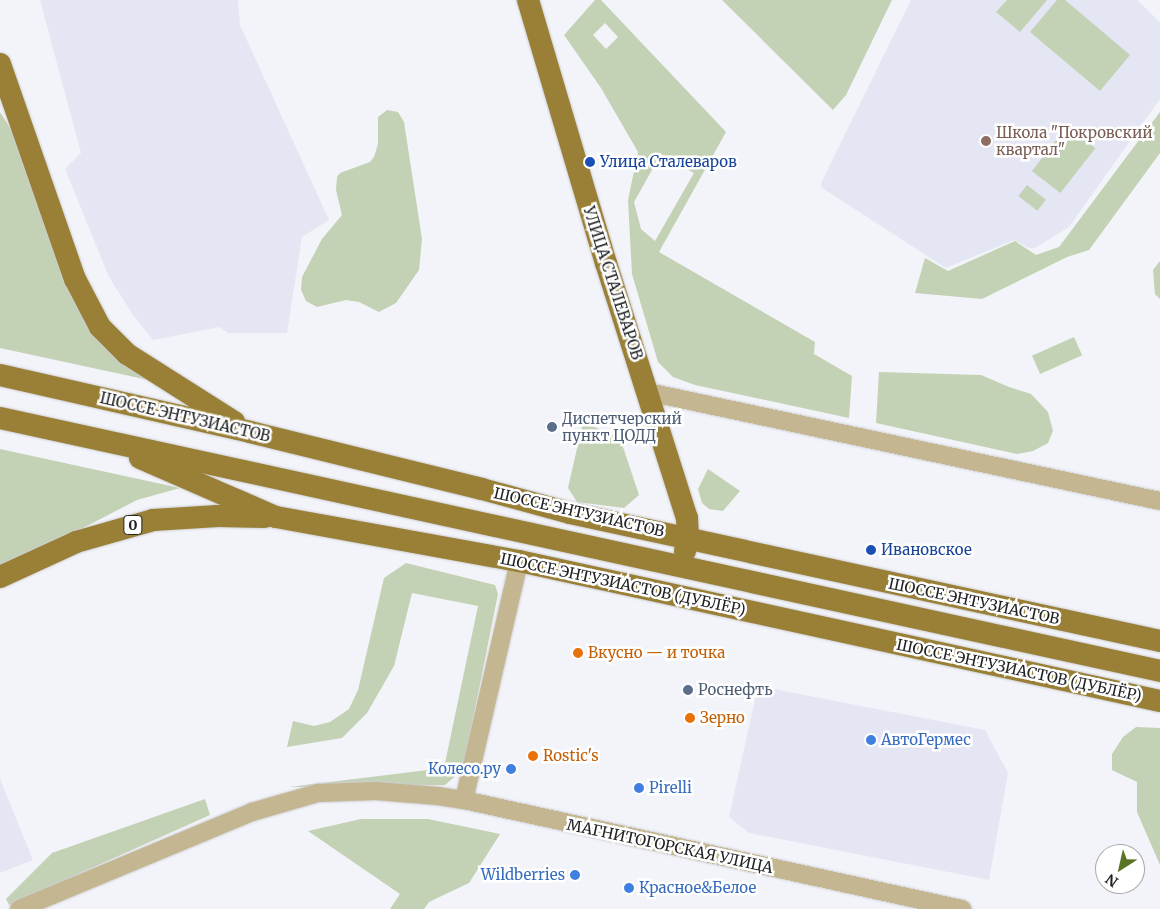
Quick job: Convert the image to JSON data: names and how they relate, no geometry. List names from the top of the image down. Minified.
{"streets":{"main road":["УЛИЦА СТАЛЕВАРОВ","ШОССЕ ЭНТУЗИАСТОВ","0","ШОССЕ ЭНТУЗИАСТОВ (ДУБЛЁР)"],"street":["МАГНИТОГОРСКАЯ УЛИЦА"]},"crossings":[["УЛИЦА СТАЛЕВАРОВ","ШОССЕ ЭНТУЗИАСТОВ"],["ШОССЕ ЭНТУЗИАСТОВ","ШОССЕ ЭНТУЗИАСТОВ (ДУБЛЁР)"],["0","ШОССЕ ЭНТУЗИАСТОВ (ДУБЛЁР)"]],"places":["Школа \"Покровский квартал\"","Улица Сталеваров","Диспетчерский пункт ЦОДД","Ивановское","Вкусно — и точка","Роснефть","Зерно","АвтоГермес","Rostic's","Колесо.ру","Pirelli","Wildberries","Красное&Белое"],"north":"bottom left"}
